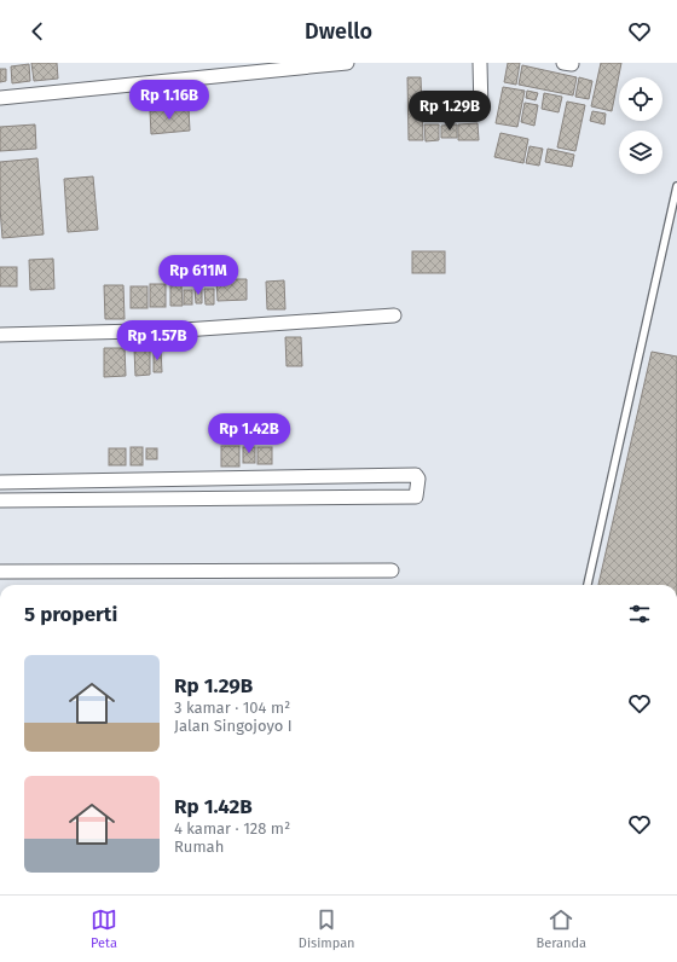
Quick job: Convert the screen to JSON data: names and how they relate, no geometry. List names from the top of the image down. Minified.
{"page":{"header":"Dwello","price":["Rp 1.16B","Rp 1.29B","Rp 611M","Rp 1.57B","Rp 1.42B"],"heading":"5 properti","list":[{"name":"Rp 1.29B","note":"3 kamar · 104 m² · Jalan Singojoyo I"},{"name":"Rp 1.42B","note":"4 kamar · 128 m² · Rumah"}],"tabs":["Peta","Disimpan","Beranda"]}}
